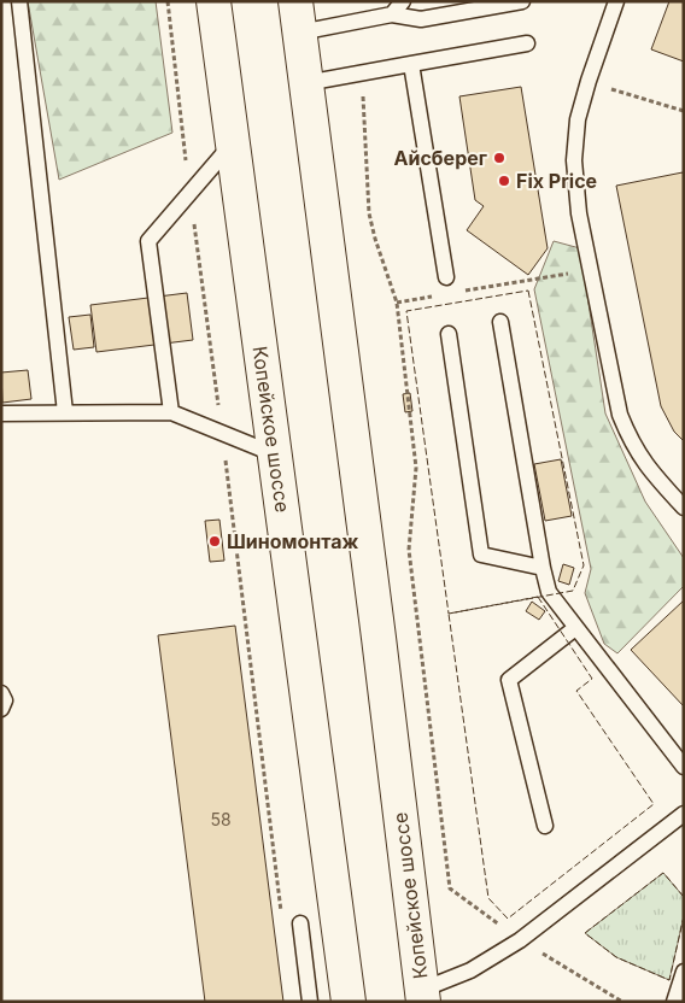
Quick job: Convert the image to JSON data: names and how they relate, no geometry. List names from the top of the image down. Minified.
{"streets":{"main road":["Копейское шоссе"]},"places":["Айсберег","Fix Price","Шиномонтаж"],"house_numbers":["58"]}
